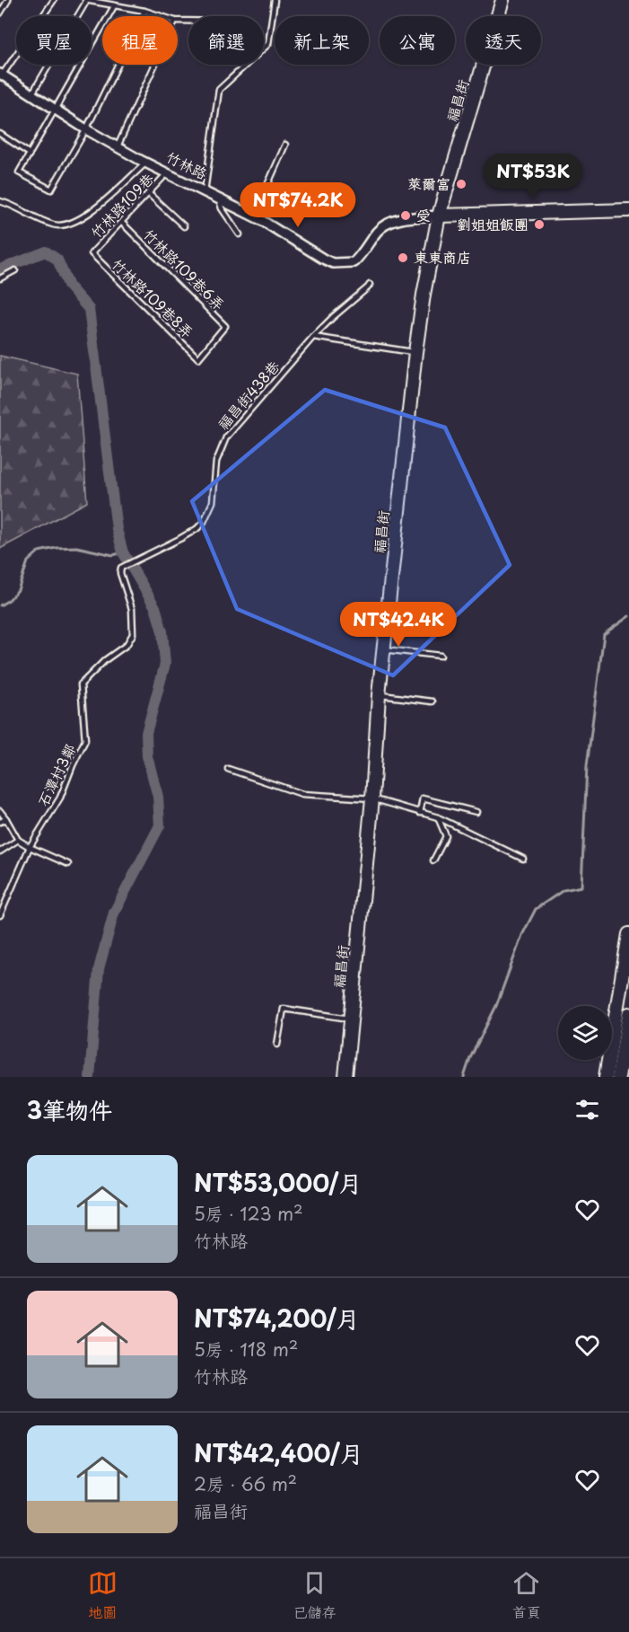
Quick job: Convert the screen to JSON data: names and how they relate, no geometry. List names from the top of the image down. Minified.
{"streets":{"main road":["福昌街","竹林路"],"lane":["竹林路109巷","竹林路109巷6弄","竹林路109巷8弄","福昌街438巷","石潭村3鄰"]},"crossings":[["福昌街","竹林路"],["竹林路","竹林路109巷"],["竹林路109巷","竹林路109巷6弄"],["竹林路109巷","竹林路109巷8弄"],["竹林路109巷6弄","竹林路109巷8弄"],["福昌街438巷","石潭村3鄰"]],"places":["萊爾富","受","劉姐姐飯團","東東商店"],"page":{"chip":["買屋","租屋","篩選","新上架","公寓","透天"],"price":["NT$53K","NT$74.2K","NT$42.4K"],"heading":"3筆物件","list":[{"name":"NT$53,000/月","note":"5房 · 123 m² · 竹林路"},{"name":"NT$74,200/月","note":"5房 · 118 m² · 竹林路"},{"name":"NT$42,400/月","note":"2房 · 66 m² · 福昌街"}],"tabs":["地圖","已儲存","首頁"]}}
